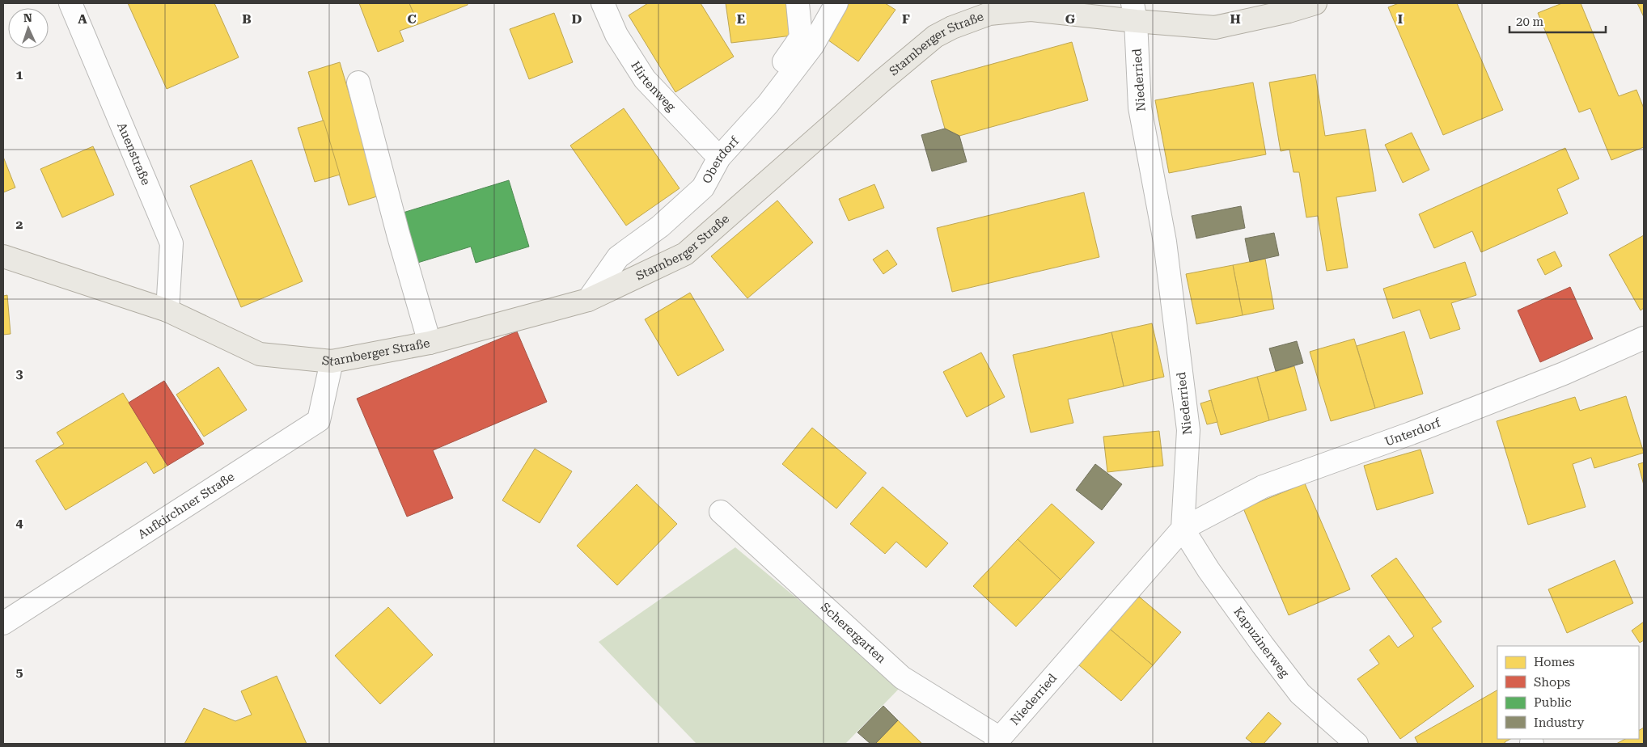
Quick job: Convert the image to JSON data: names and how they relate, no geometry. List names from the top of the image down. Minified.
{"streets":{"main road":["Starnberger Straße"],"street":["Niederried","Hirtenweg","Auenstraße","Oberdorf","Unterdorf","Aufkirchner Straße","Scherergarten","Kapuzinerweg"]},"crossings":[["Starnberger Straße","Niederried"],["Starnberger Straße","Auenstraße"],["Starnberger Straße","Oberdorf"],["Starnberger Straße","Aufkirchner Straße"],["Niederried","Unterdorf"],["Niederried","Scherergarten"],["Niederried","Kapuzinerweg"],["Hirtenweg","Oberdorf"],["Unterdorf","Kapuzinerweg"]],"legend":["Homes","Shops","Public","Industry"],"scale_bar":"20 m","north":"top","grid":{"columns":["A","B","C","D","E","F","G","H","I"],"rows":["1","2","3","4","5"]}}
